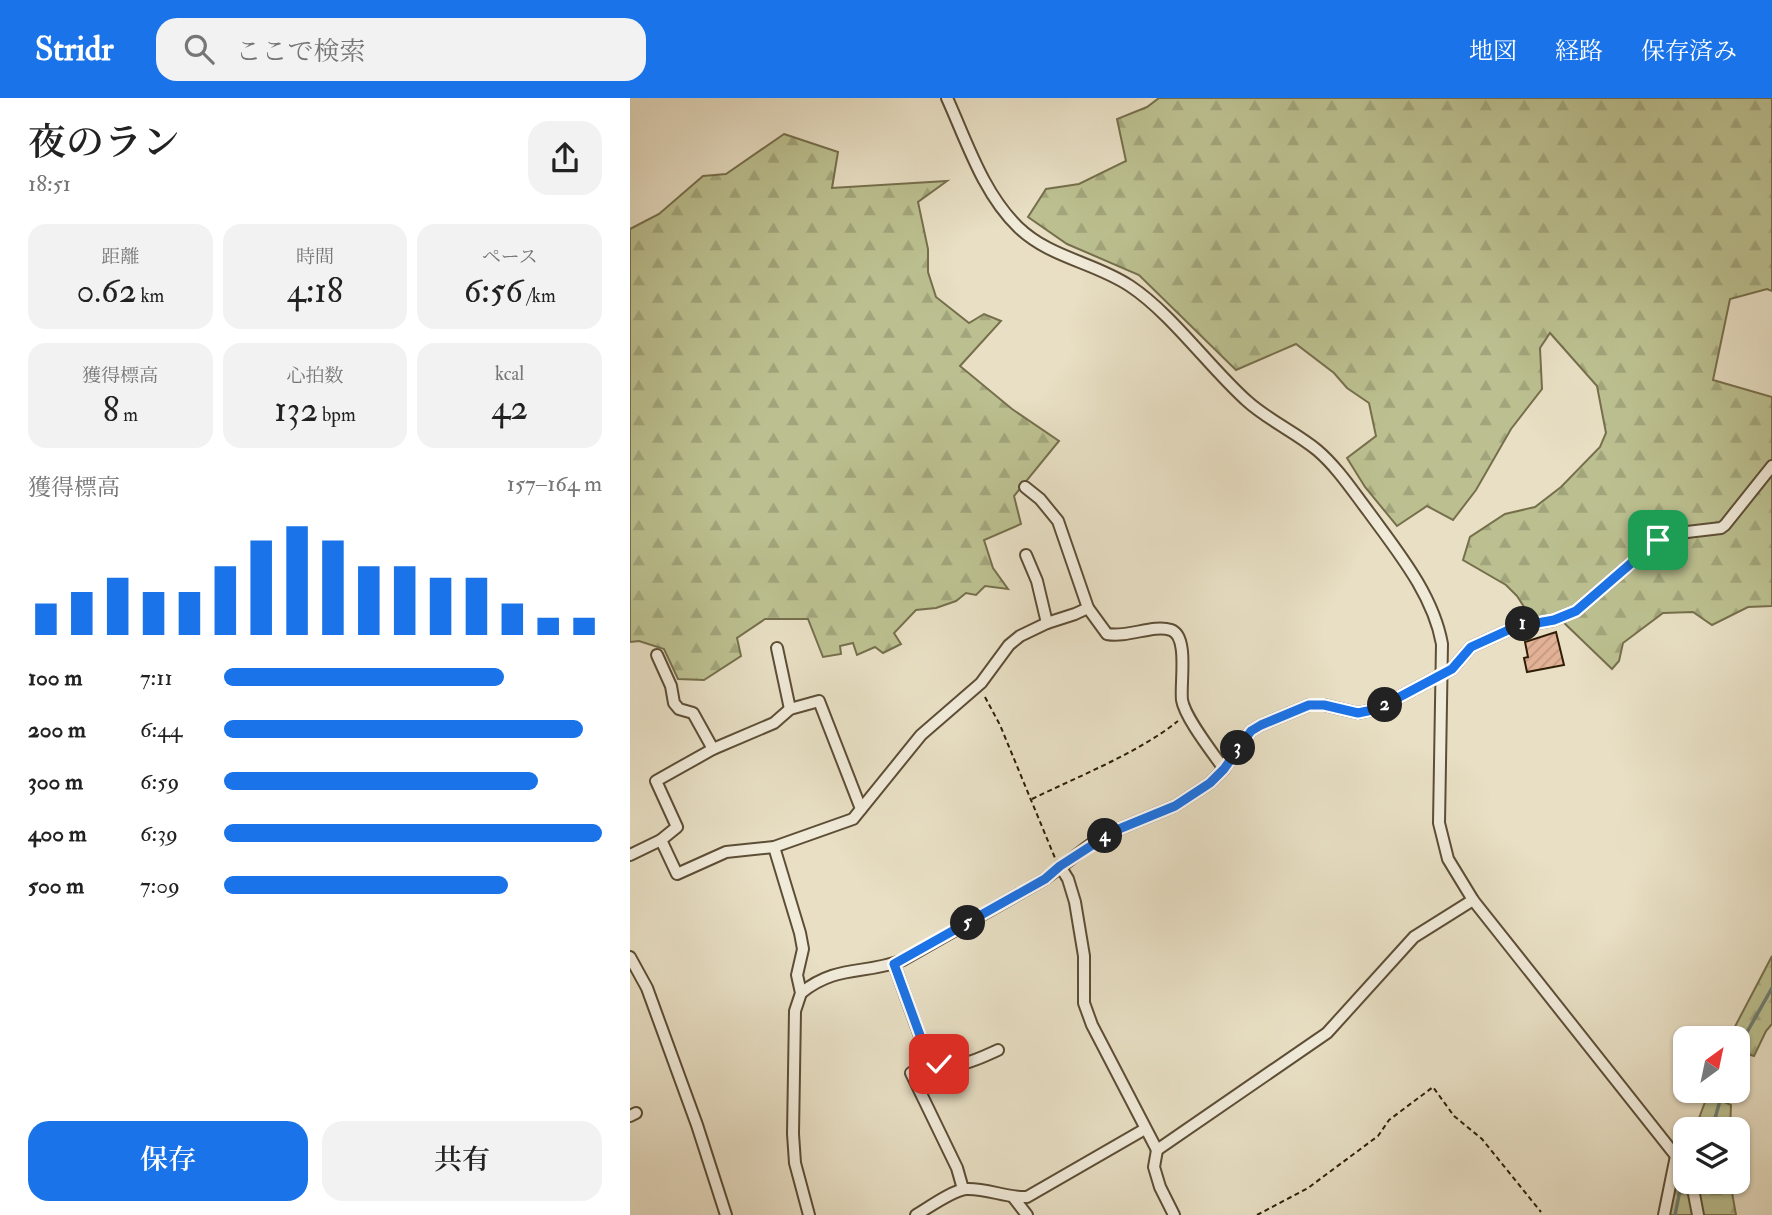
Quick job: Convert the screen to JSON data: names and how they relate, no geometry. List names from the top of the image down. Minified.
{"north":"top right","page":{"header":"Stridr","search":"ここで検索","nav":["地図","経路","保存済み"],"heading":["夜のラン","18:51"],"stats":[["距離","0.62 km"],["時間","4:18"],["ペース","6:56 /km"],["獲得標高","8 m"],["心拍数","132 bpm"],["kcal","42"]],"chart":["獲得標高","157–164 m"],"pins":["1","2","3","4","5"],"list":[{"name":"100 m","note":"7:11"},{"name":"200 m","note":"6:44"},{"name":"300 m","note":"6:59"},{"name":"400 m","note":"6:39"},{"name":"500 m","note":"7:09"}],"buttons":["保存","共有"]}}
